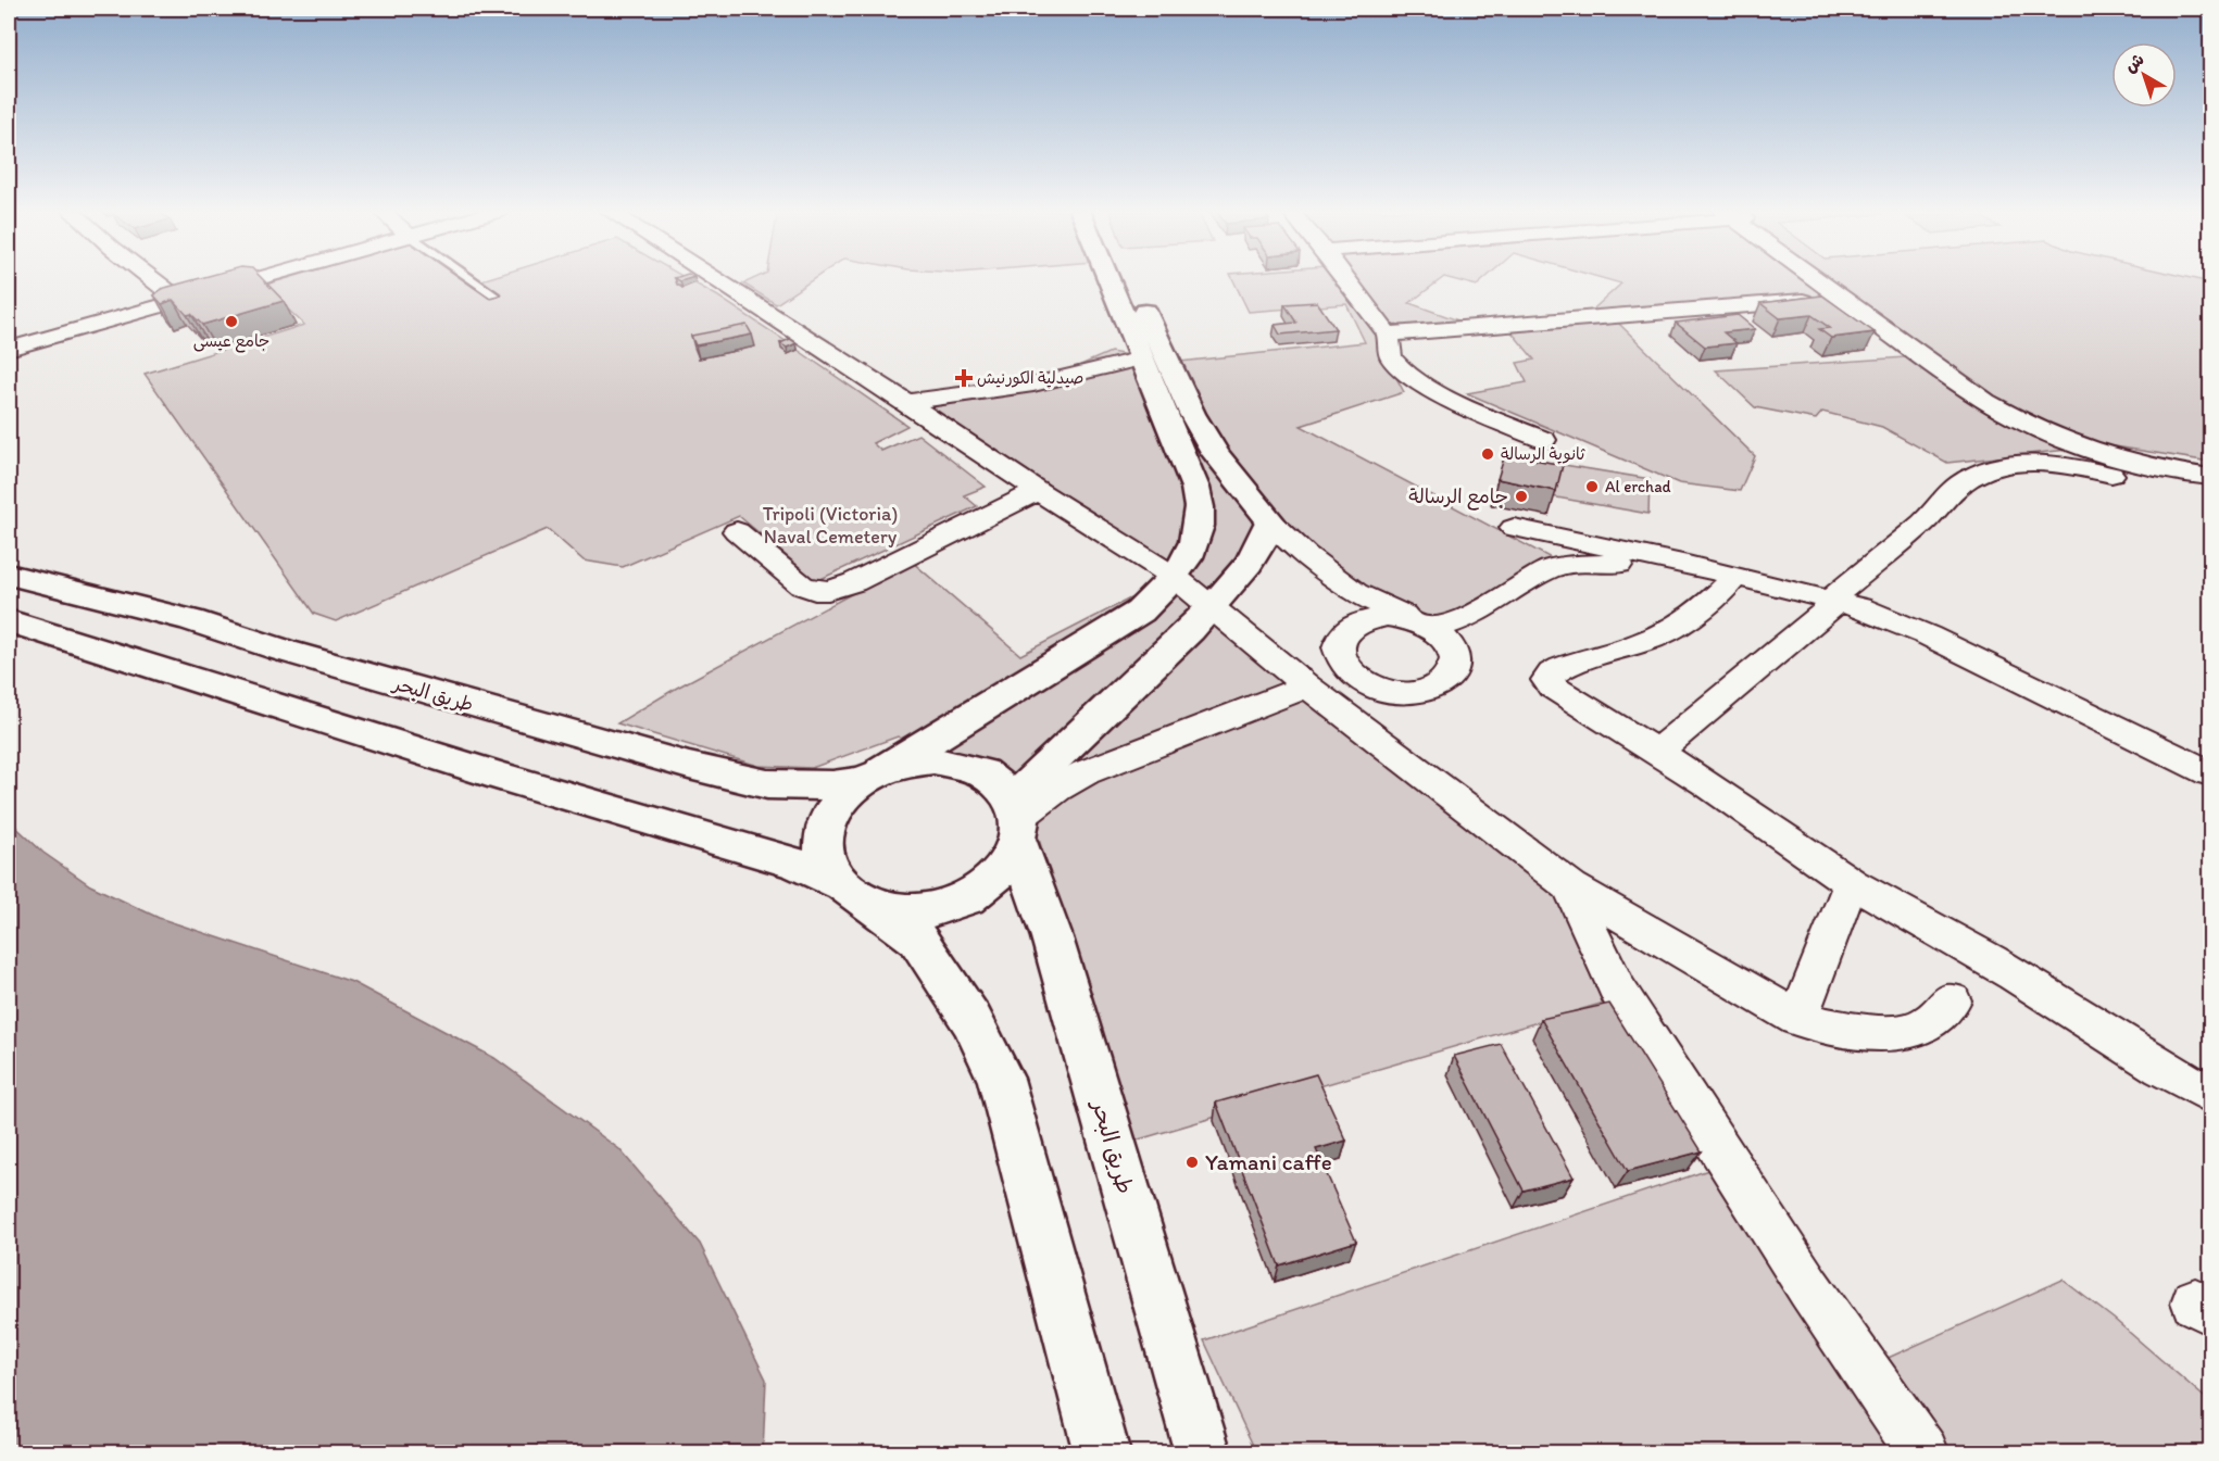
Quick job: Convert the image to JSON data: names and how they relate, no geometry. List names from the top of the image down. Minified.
{"streets":{"main road":["طريق البحر"]},"parks":["Tripoli (Victoria) Naval Cemetery"],"places":{"other":["جامع عيسى","ثانوية الرسالة","Al erchad","جامع الرسالة","Yamani caffe"],"health":["صيدلية الكورنيش"]},"north":"top left"}
